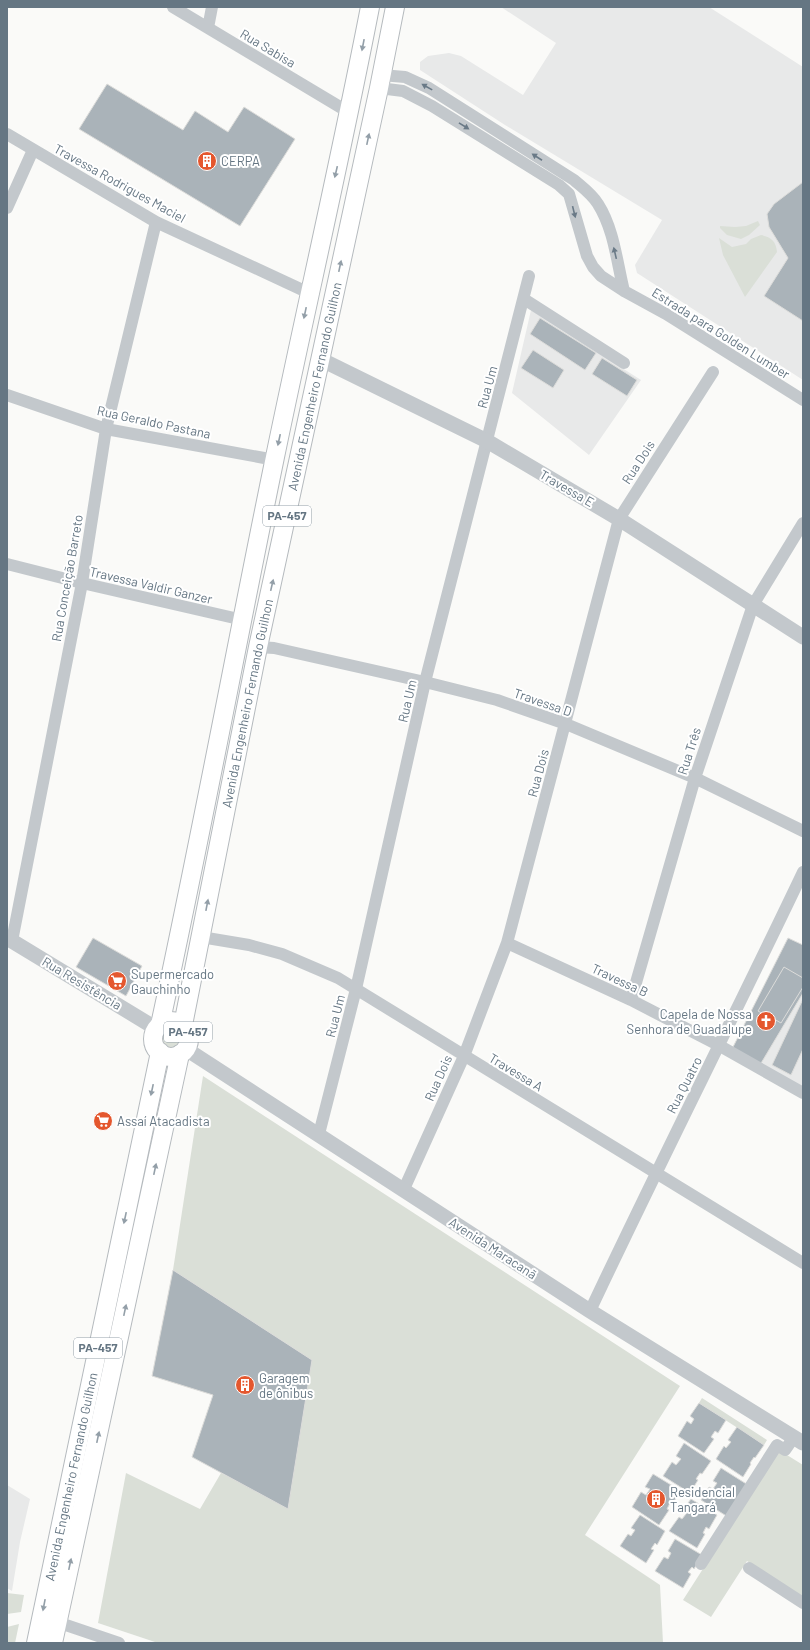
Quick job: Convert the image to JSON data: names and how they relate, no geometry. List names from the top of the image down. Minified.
{"streets":{"main road":["Avenida Engenheiro Fernando Guilhon","PA-457"],"street":["Rua Sabisa","Travessa Rodrigues Maciel","Estrada para Golden Lumber","Rua Um","Rua Geraldo Pastana","Rua Dois","Travessa E","Rua Conceição Barreto","Travessa Valdir Ganzer","Travessa D","Rua Três","Travessa B","Rua Resistência","Travessa A","Rua Quatro","Avenida Maracanã"]},"crossings":[["Rua Sabisa","Avenida Engenheiro Fernando Guilhon"],["Travessa Rodrigues Maciel","Avenida Engenheiro Fernando Guilhon"],["Travessa Rodrigues Maciel","Rua Conceição Barreto"],["Avenida Engenheiro Fernando Guilhon","Rua Geraldo Pastana"],["Avenida Engenheiro Fernando Guilhon","Travessa E"],["Avenida Engenheiro Fernando Guilhon","PA-457"],["Avenida Engenheiro Fernando Guilhon","Travessa Valdir Ganzer"],["Avenida Engenheiro Fernando Guilhon","Travessa D"],["Avenida Engenheiro Fernando Guilhon","Rua Resistência"],["Avenida Engenheiro Fernando Guilhon","Travessa A"],["Avenida Engenheiro Fernando Guilhon","Avenida Maracanã"],["Rua Um","Travessa E"],["Rua Um","Travessa D"],["Rua Um","Travessa A"],["Rua Um","Avenida Maracanã"],["Rua Geraldo Pastana","Rua Conceição Barreto"],["Rua Dois","Travessa E"],["Rua Dois","Travessa D"],["Rua Dois","Travessa B"],["Rua Dois","Travessa A"],["Rua Dois","Avenida Maracanã"],["Travessa E","Rua Três"],["PA-457","Rua Resistência"],["PA-457","Avenida Maracanã"],["Rua Conceição Barreto","Travessa Valdir Ganzer"],["Rua Conceição Barreto","Rua Resistência"],["Travessa D","Rua Três"],["Rua Três","Travessa B"],["Travessa B","Rua Quatro"],["Rua Resistência","Avenida Maracanã"],["Travessa A","Rua Quatro"],["Rua Quatro","Avenida Maracanã"]],"places":{"building":["CERPA","Garagem de ônibus","Residencial Tangará"],"supermarket":["Supermercado Gauchinho","Assaí Atacadista"],"church":["Capela de Nossa Senhora de Guadalupe"]}}
